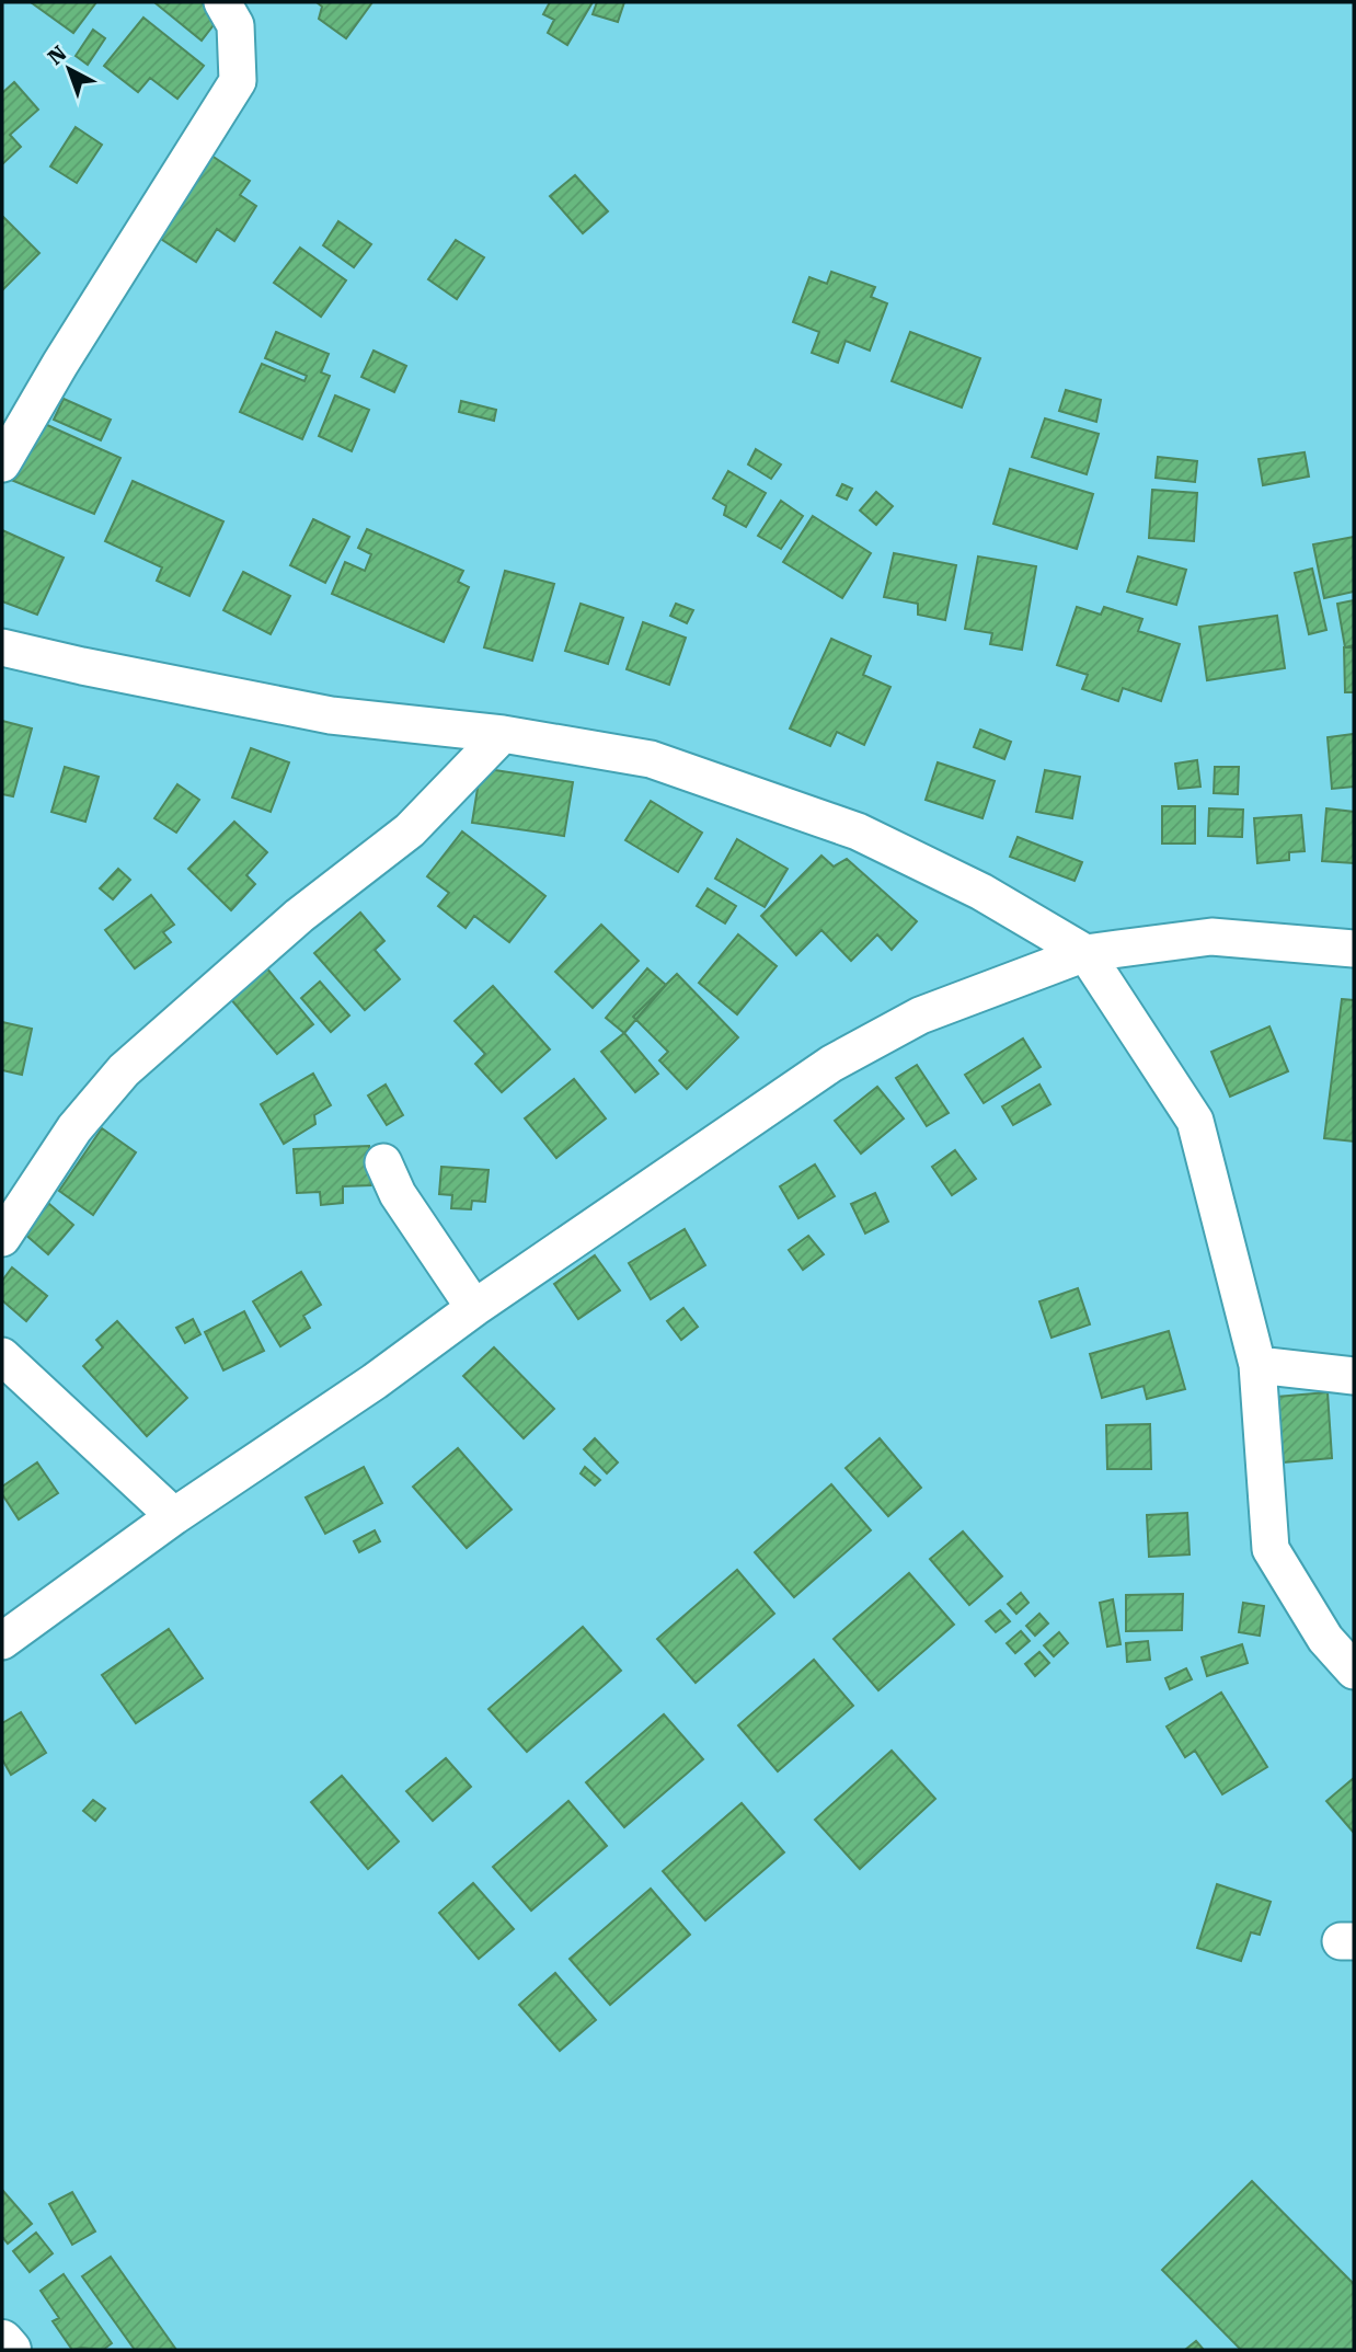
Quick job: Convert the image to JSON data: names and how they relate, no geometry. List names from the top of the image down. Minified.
{"north":"top left"}
